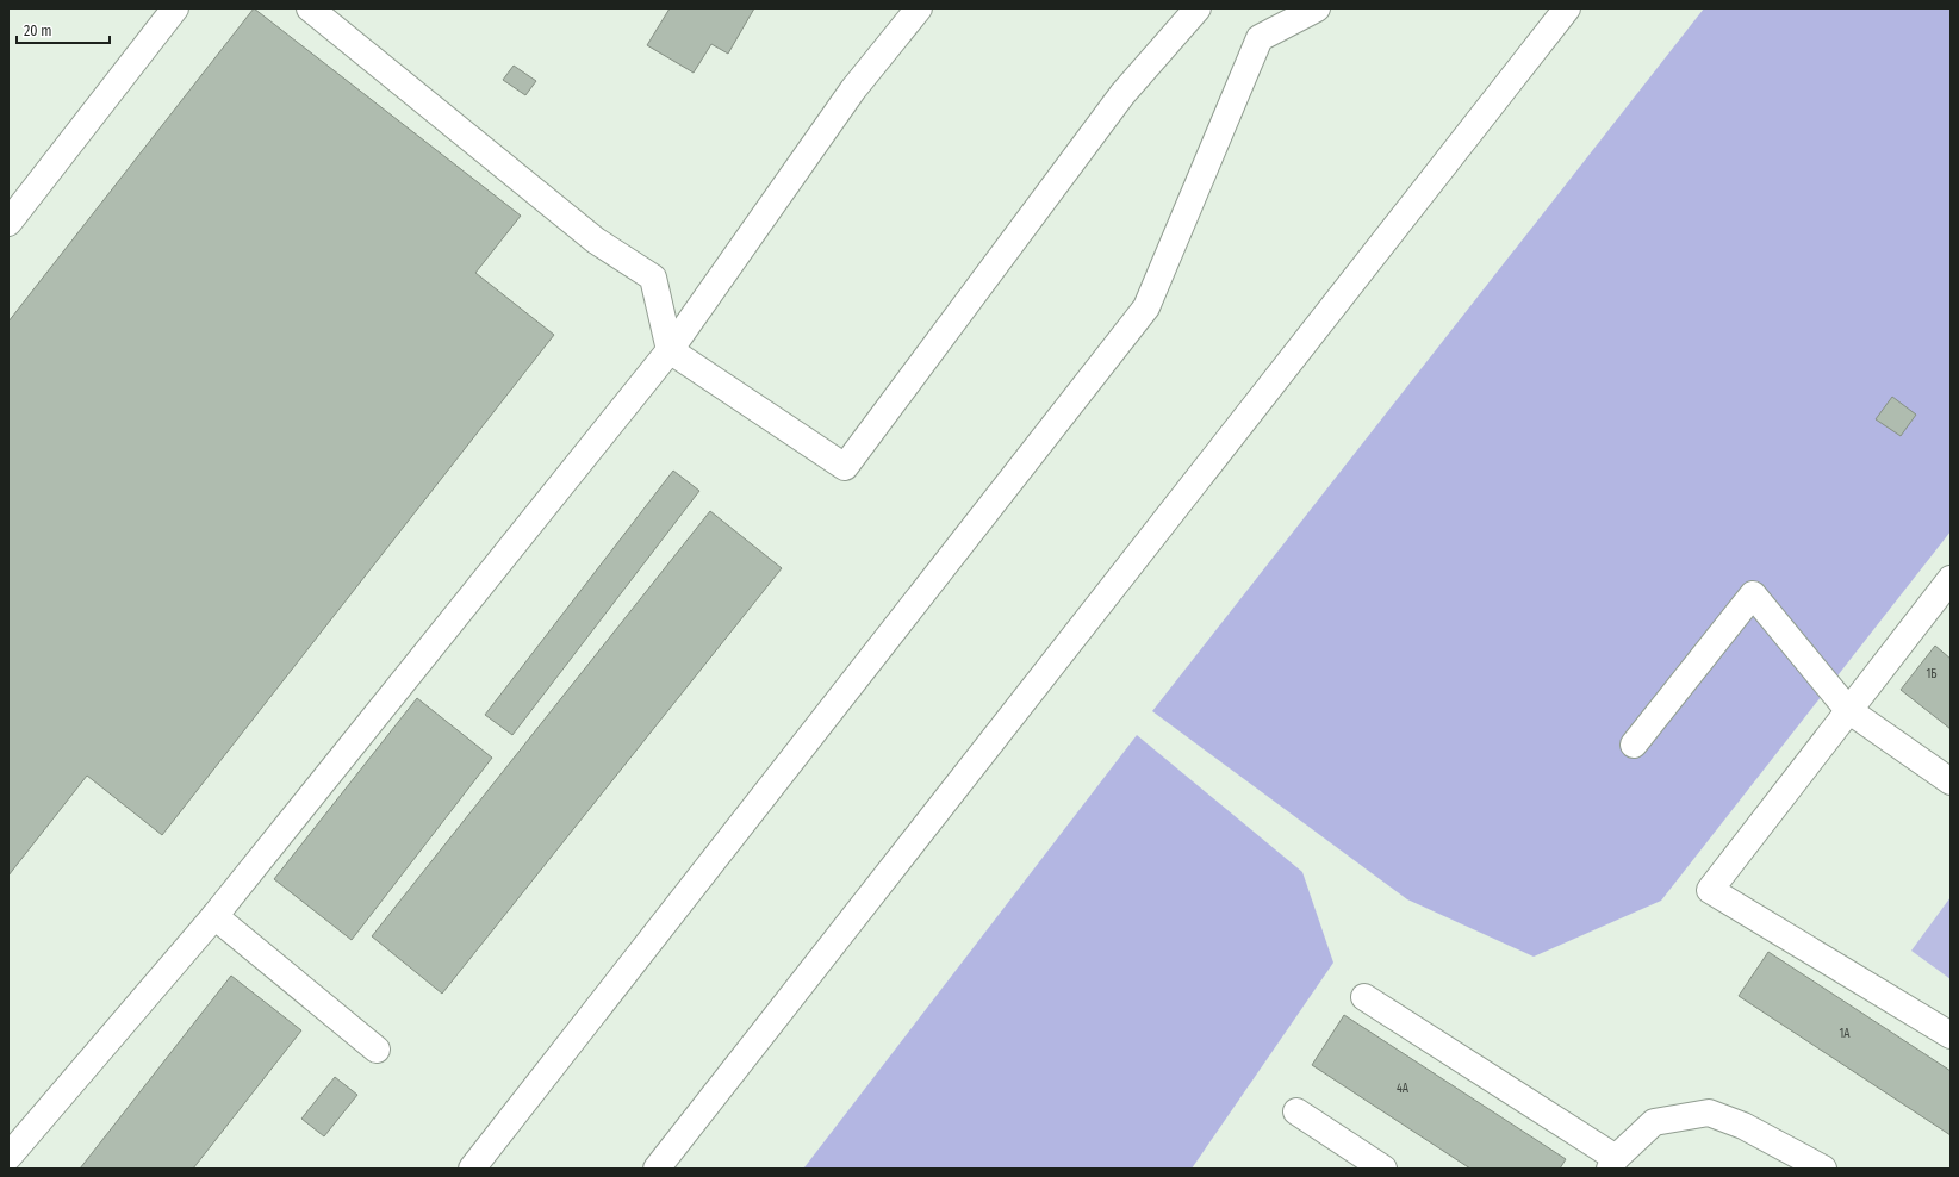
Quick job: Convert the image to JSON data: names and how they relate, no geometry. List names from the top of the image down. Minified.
{"house_numbers":["1Б","1А","4А"],"scale_bar":"20 m"}
